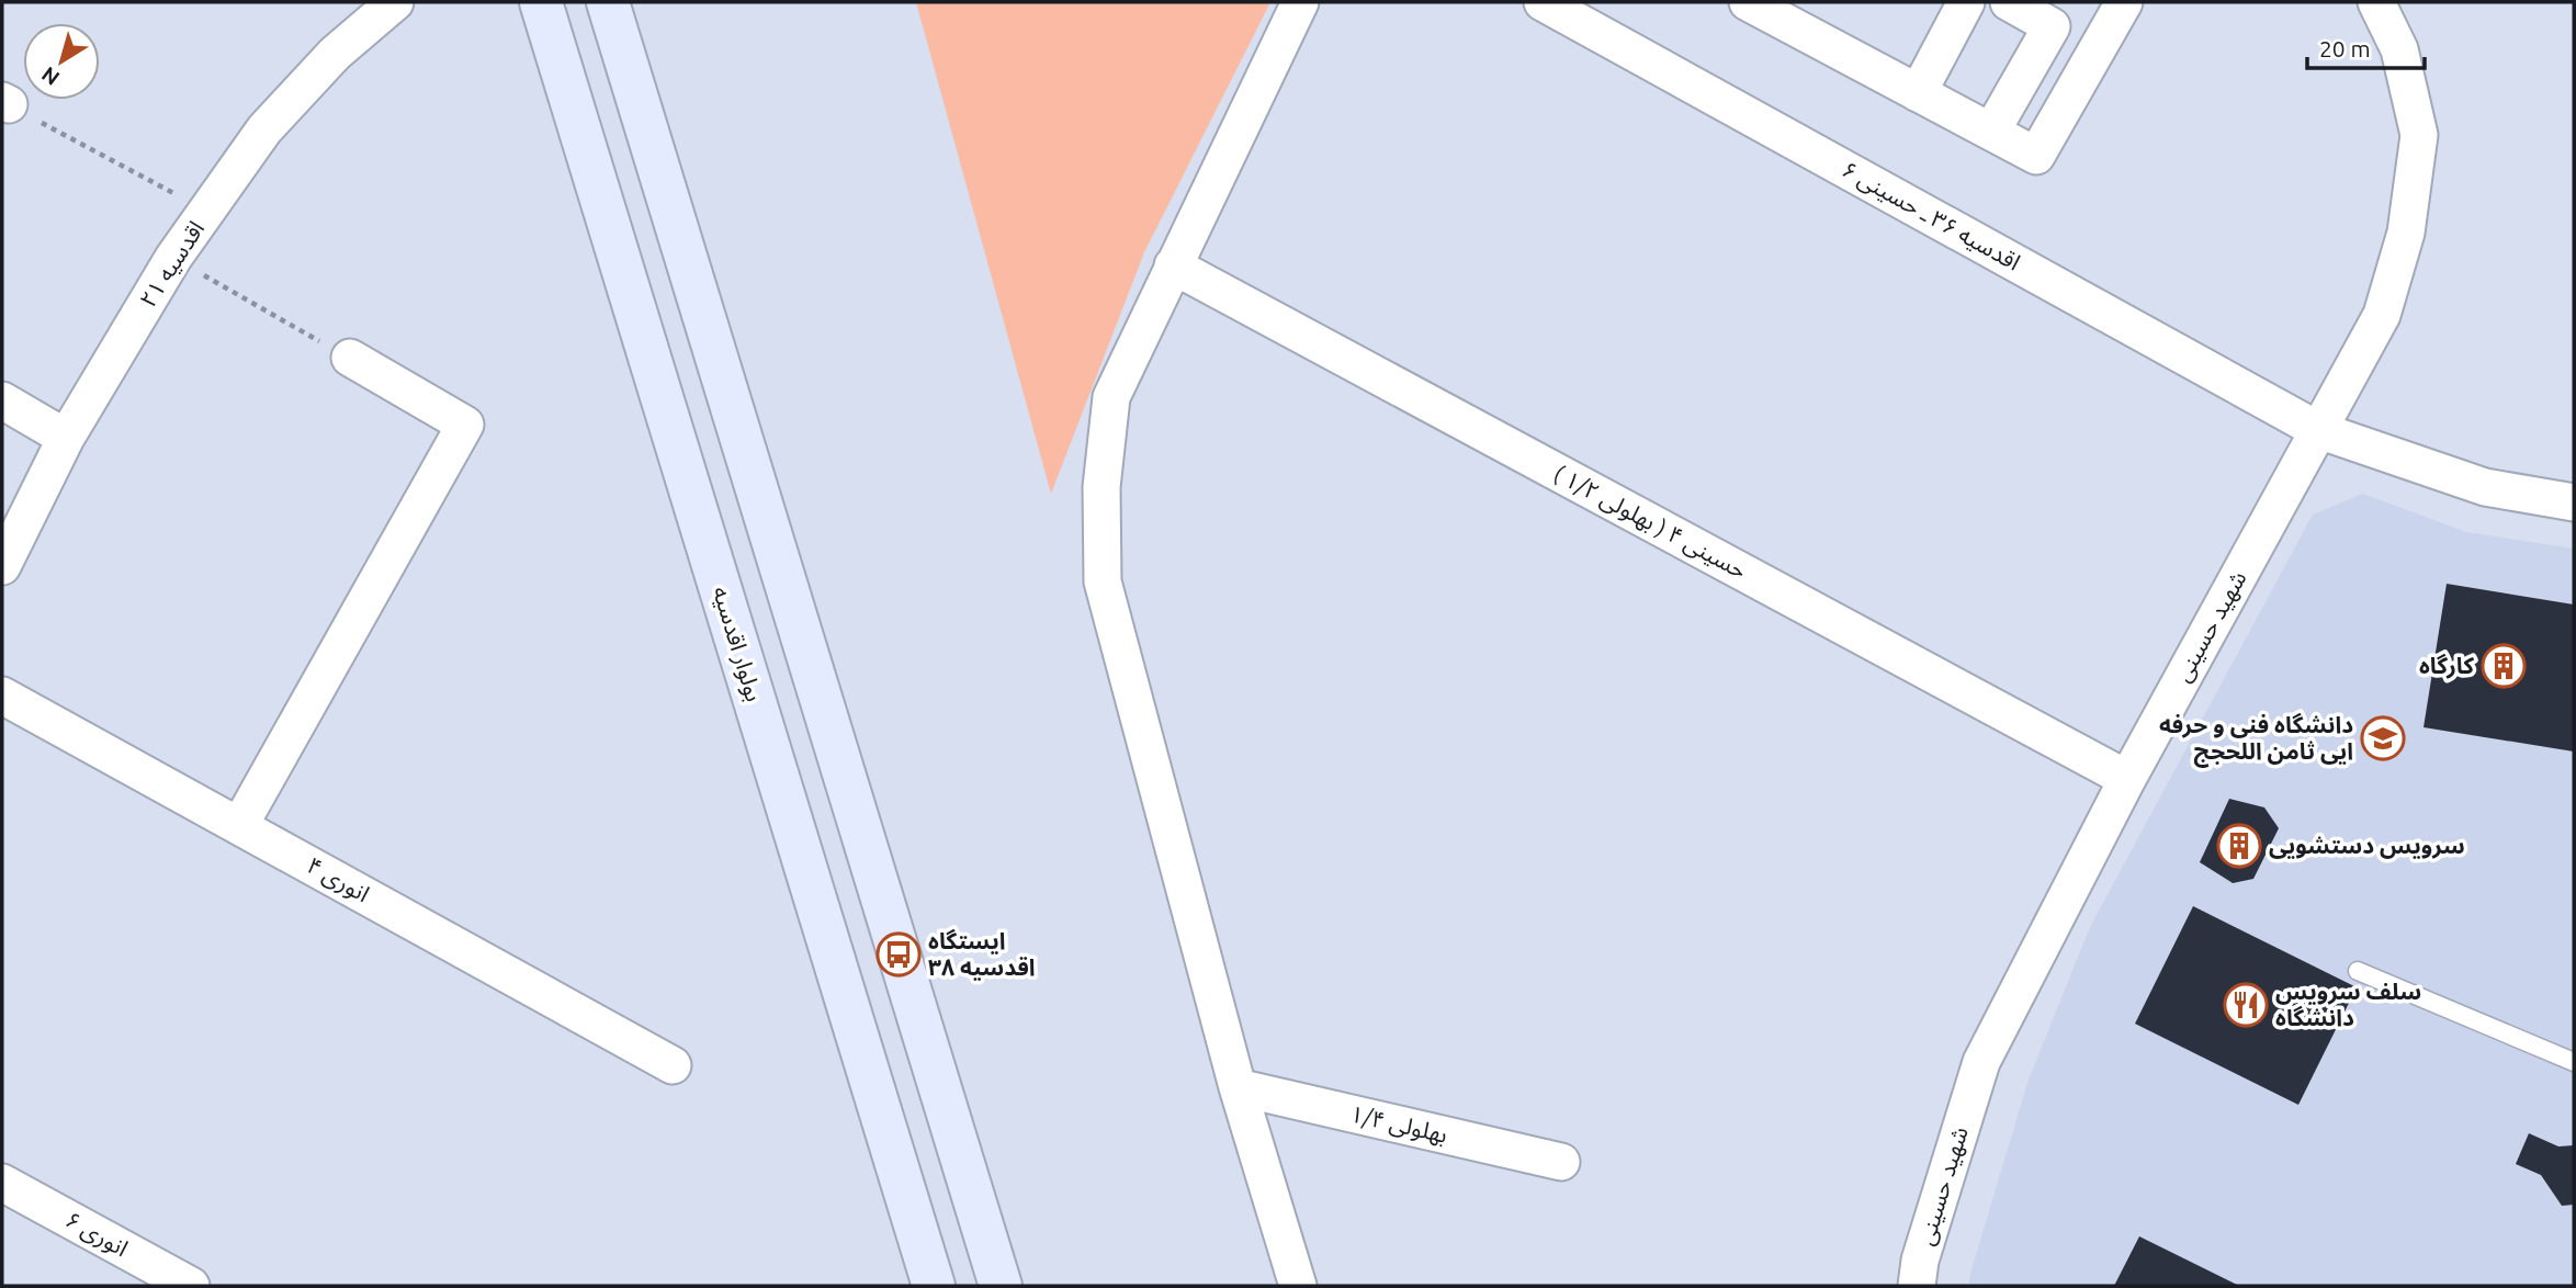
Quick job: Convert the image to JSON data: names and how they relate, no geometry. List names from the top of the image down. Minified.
{"streets":{"main road":["بولوار اقدسیه"],"street":["اقدسیه ۳۶ ـ حسینی ۶","اقدسیه ۲۱","حسینی ۴ ( بهلولی ۱/۲ )","شهید حسینی","انوری ۴","بهلولی ۱/۴","انوری ۶"]},"crossings":[["اقدسیه ۳۶ ـ حسینی ۶","شهید حسینی"],["حسینی ۴ ( بهلولی ۱/۲ )","شهید حسینی"]],"places":{"building":["کارگاه","سرویس دستشویی"],"school or university":["دانشگاه فنی و حرفه ایی ثامن اللحجج"],"bus stop":["ایستگاه اقدسیه ۳۸"],"restaurant":["سلف سرویس دانشگاه"]},"scale_bar":"20 m","north":"bottom left"}
